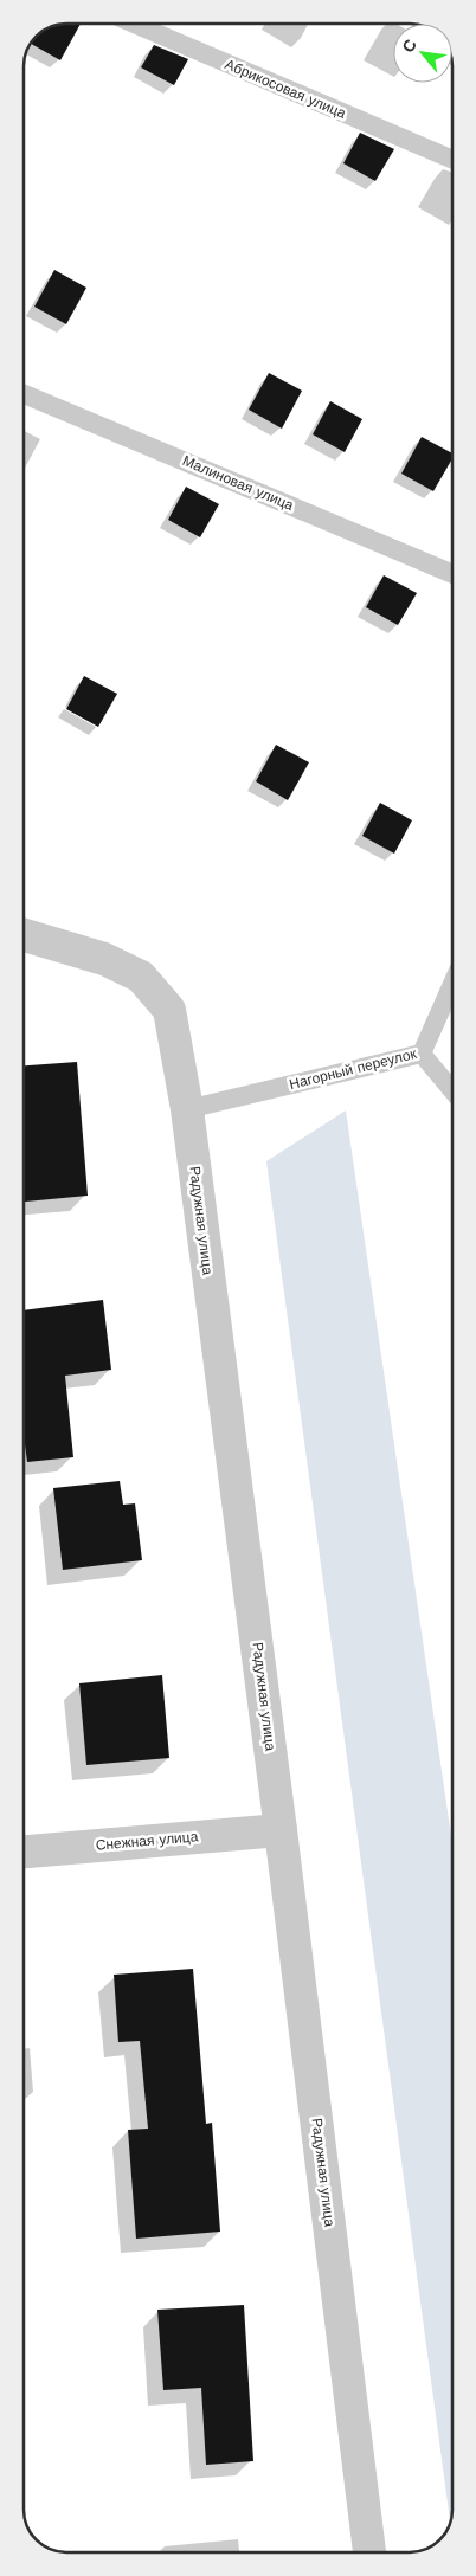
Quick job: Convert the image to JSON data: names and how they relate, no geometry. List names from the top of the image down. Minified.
{"streets":{"street":["Радужная улица","Снежная улица"],"lane":["Абрикосовая улица","Малиновая улица","Нагорный переулок"]},"crossings":[["Нагорный переулок","Радужная улица"],["Радужная улица","Снежная улица"]],"north":"top left"}
